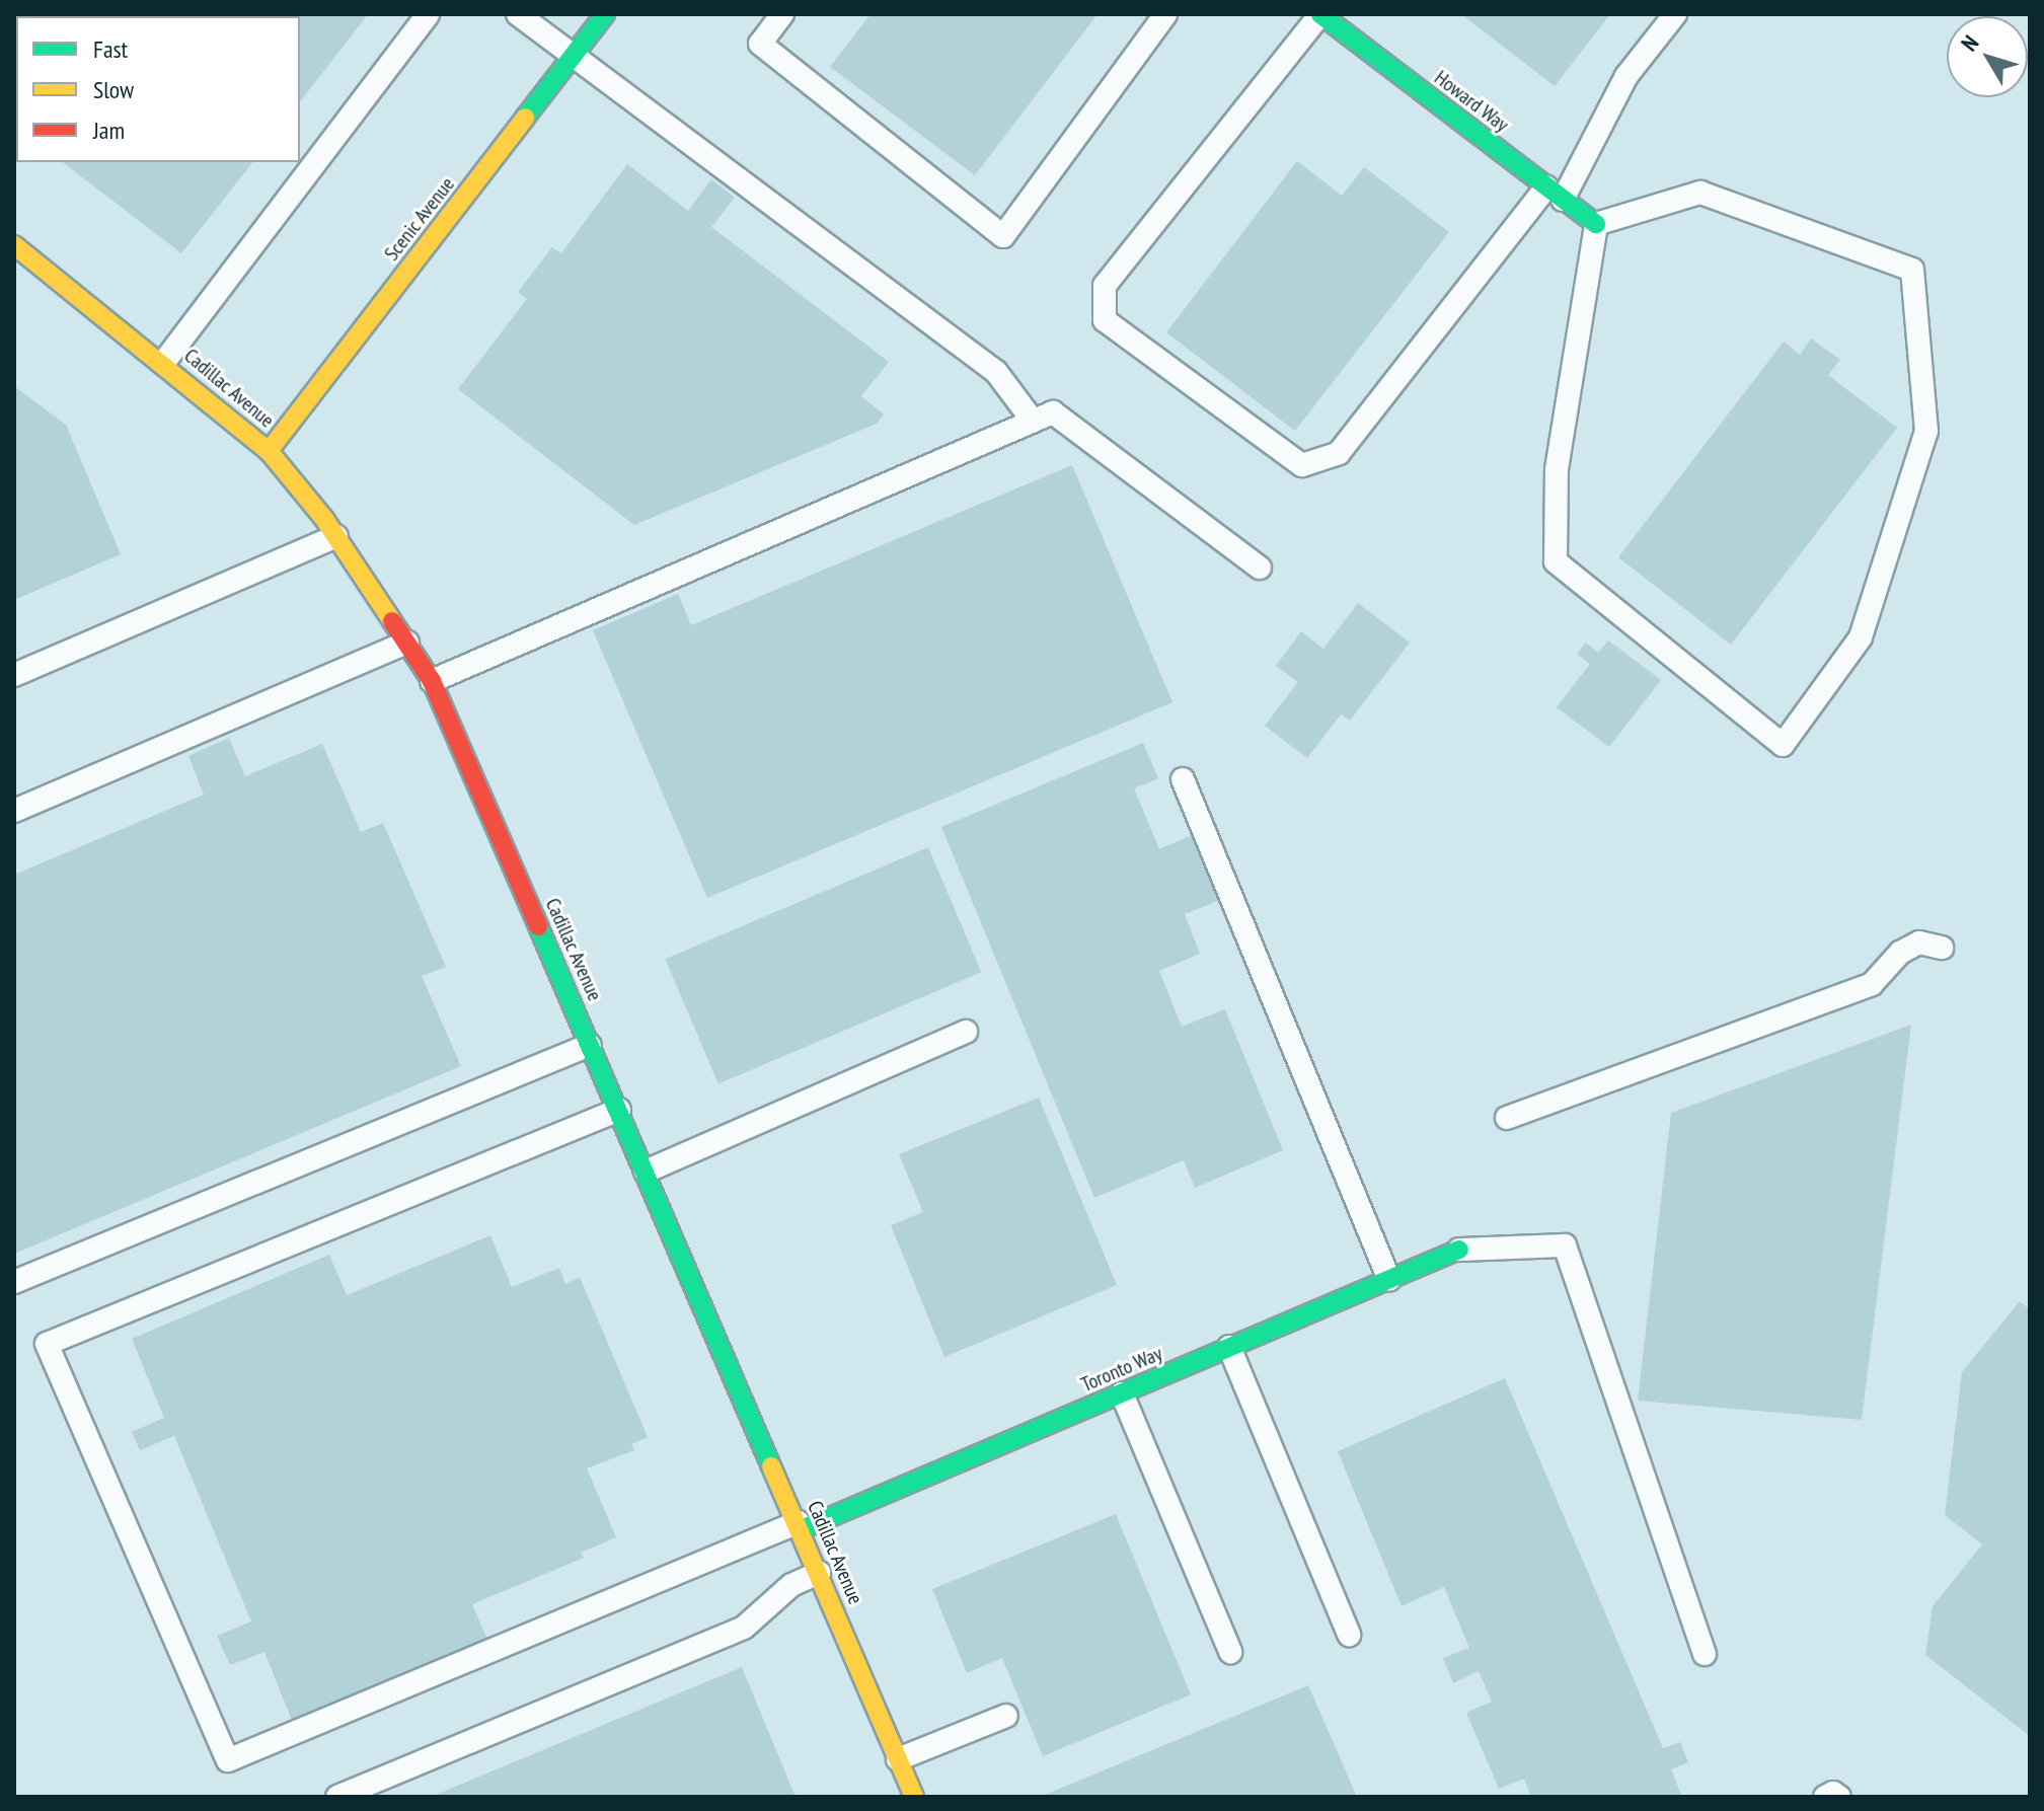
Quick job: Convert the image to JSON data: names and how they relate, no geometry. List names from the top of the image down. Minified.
{"streets":{"street":["Howard Way","Scenic Avenue","Cadillac Avenue","Toronto Way"]},"crossings":[["Scenic Avenue","Cadillac Avenue"],["Cadillac Avenue","Toronto Way"]],"legend":["Fast","Slow","Jam"],"north":"top left"}
